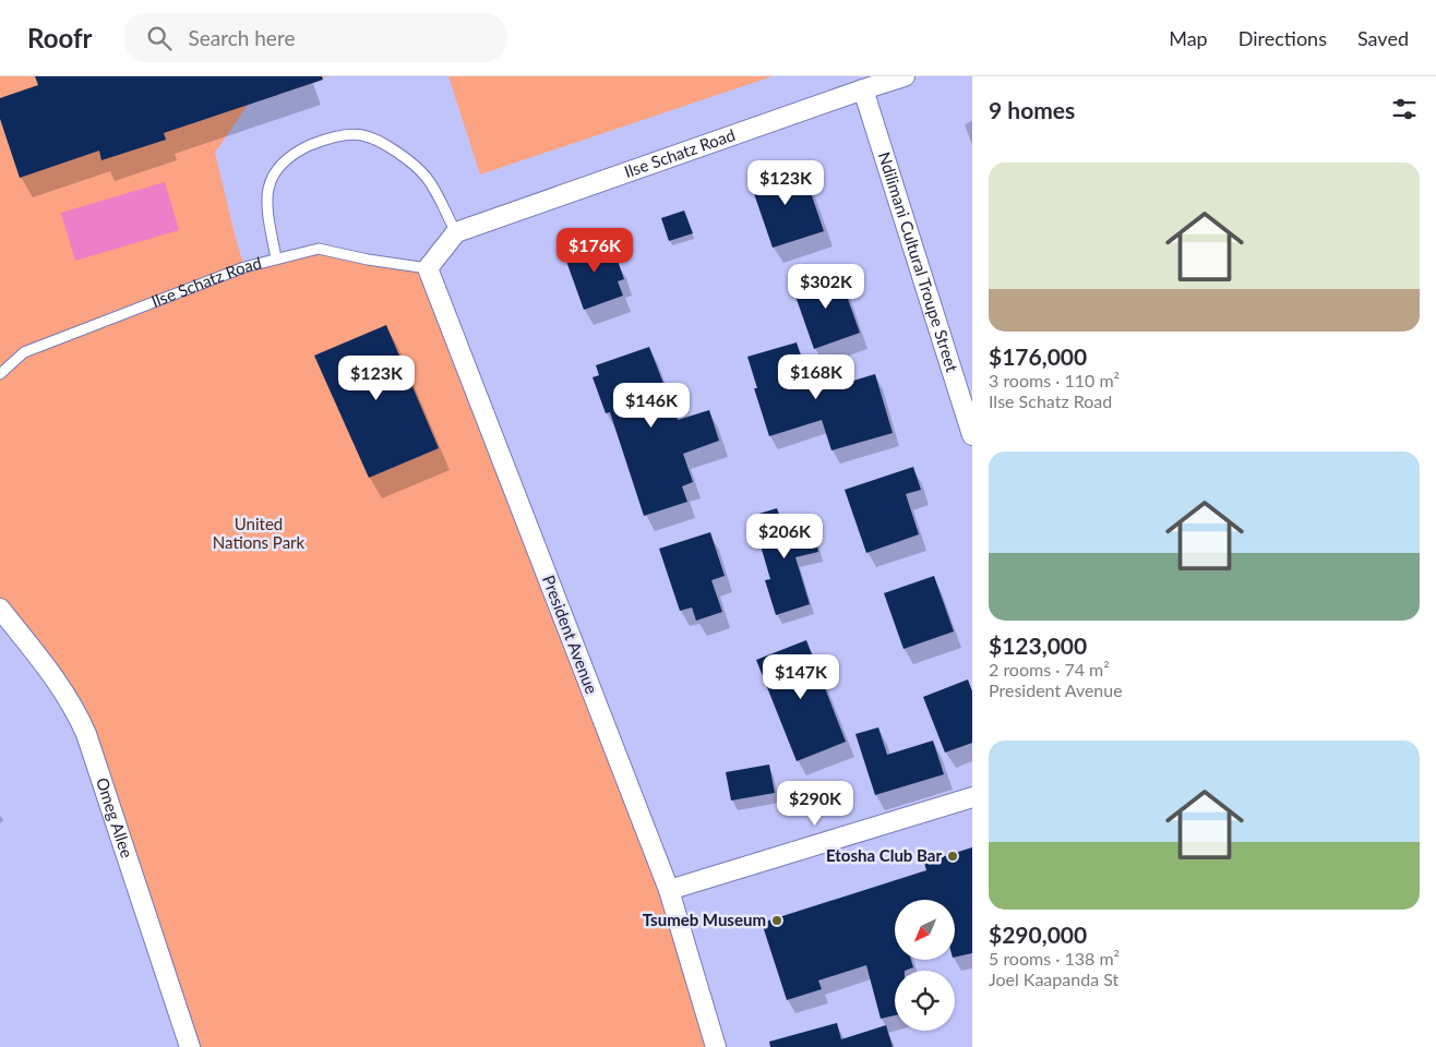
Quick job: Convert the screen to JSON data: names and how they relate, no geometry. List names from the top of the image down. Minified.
{"streets":{"street":["Ilse Schatz Road","Ndilimani Cultural Troupe Street","President Avenue","Omeg Allee"]},"crossings":[["Ilse Schatz Road","Ndilimani Cultural Troupe Street"],["Ilse Schatz Road","President Avenue"]],"parks":["United Nations Park"],"places":["Etosha Club Bar","Tsumeb Museum"],"north":"bottom left","page":{"header":"Roofr","search":"Search here","nav":["Map","Directions","Saved"],"heading":"9 homes","list":[{"name":"$176,000","note":"3 rooms · 110 m² · Ilse Schatz Road"},{"name":"$123,000","note":"2 rooms · 74 m² · President Avenue"},{"name":"$290,000","note":"5 rooms · 138 m² · Joel Kaapanda St"}],"price":["$123K","$176K","$302K","$168K","$123K","$146K","$206K","$147K","$290K"]}}
